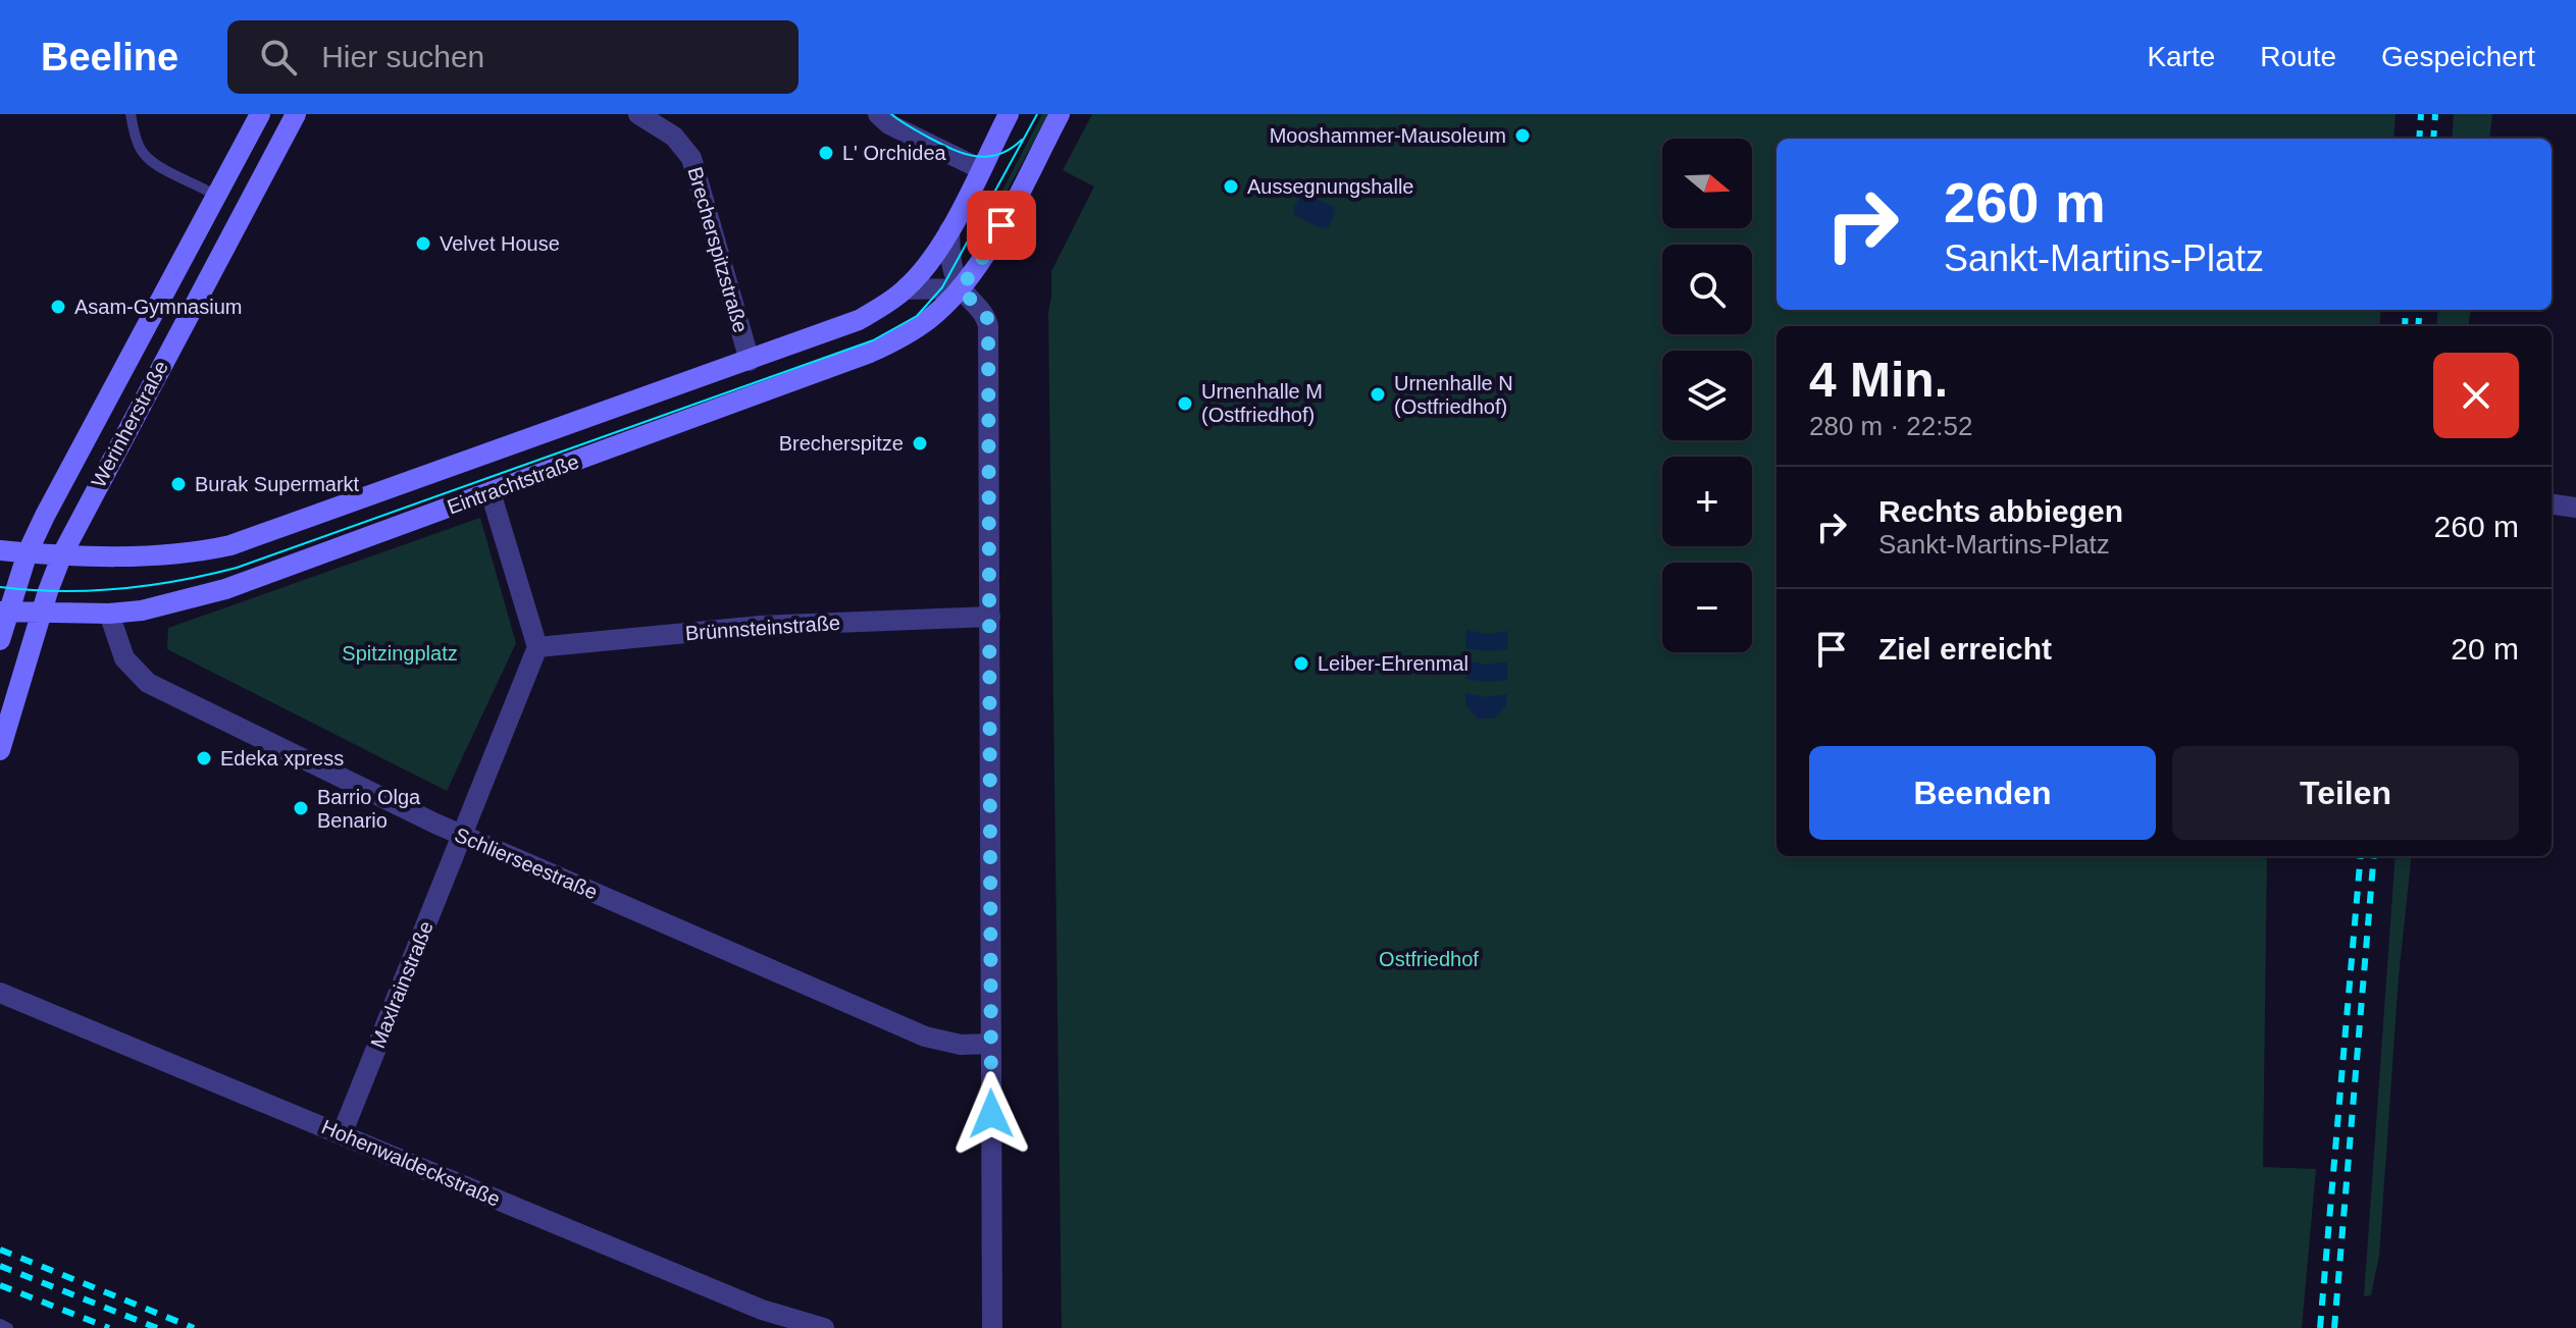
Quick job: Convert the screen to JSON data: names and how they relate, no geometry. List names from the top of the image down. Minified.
{"streets":{"main road":["Werinherstraße","Eintrachtstraße"],"street":["Brecherspitzstraße","Brünnsteinstraße","Schlierseestraße","Maxlrainstraße","Hohenwaldeckstraße"]},"crossings":[["Brecherspitzstraße","Eintrachtstraße"],["Werinherstraße","Eintrachtstraße"],["Eintrachtstraße","Schlierseestraße"],["Schlierseestraße","Maxlrainstraße"],["Maxlrainstraße","Hohenwaldeckstraße"]],"parks":["Spitzingplatz","Ostfriedhof"],"places":["Mooshammer-Mausoleum","L' Orchidea","Aussegnungshalle","Velvet House","Asam-Gymnasium","Urnenhalle N (Ostfriedhof)","Urnenhalle M (Ostfriedhof)","Brecherspitze","Burak Supermarkt","Leiber-Ehrenmal","Edeka xpress","Barrio Olga Benario"],"north":"right","page":{"header":"Beeline","search":"Hier suchen","nav":["Karte","Route","Gespeichert"],"map_buttons":["+","−"],"turn":["260 m","Sankt-Martins-Platz"],"heading":["4 Min.","280 m · 22:52"],"list":[{"name":"Rechts abbiegen","note":"Sankt-Martins-Platz","value":"260 m"},{"name":"Ziel erreicht","value":"20 m"}],"buttons":["Beenden","Teilen"]}}
